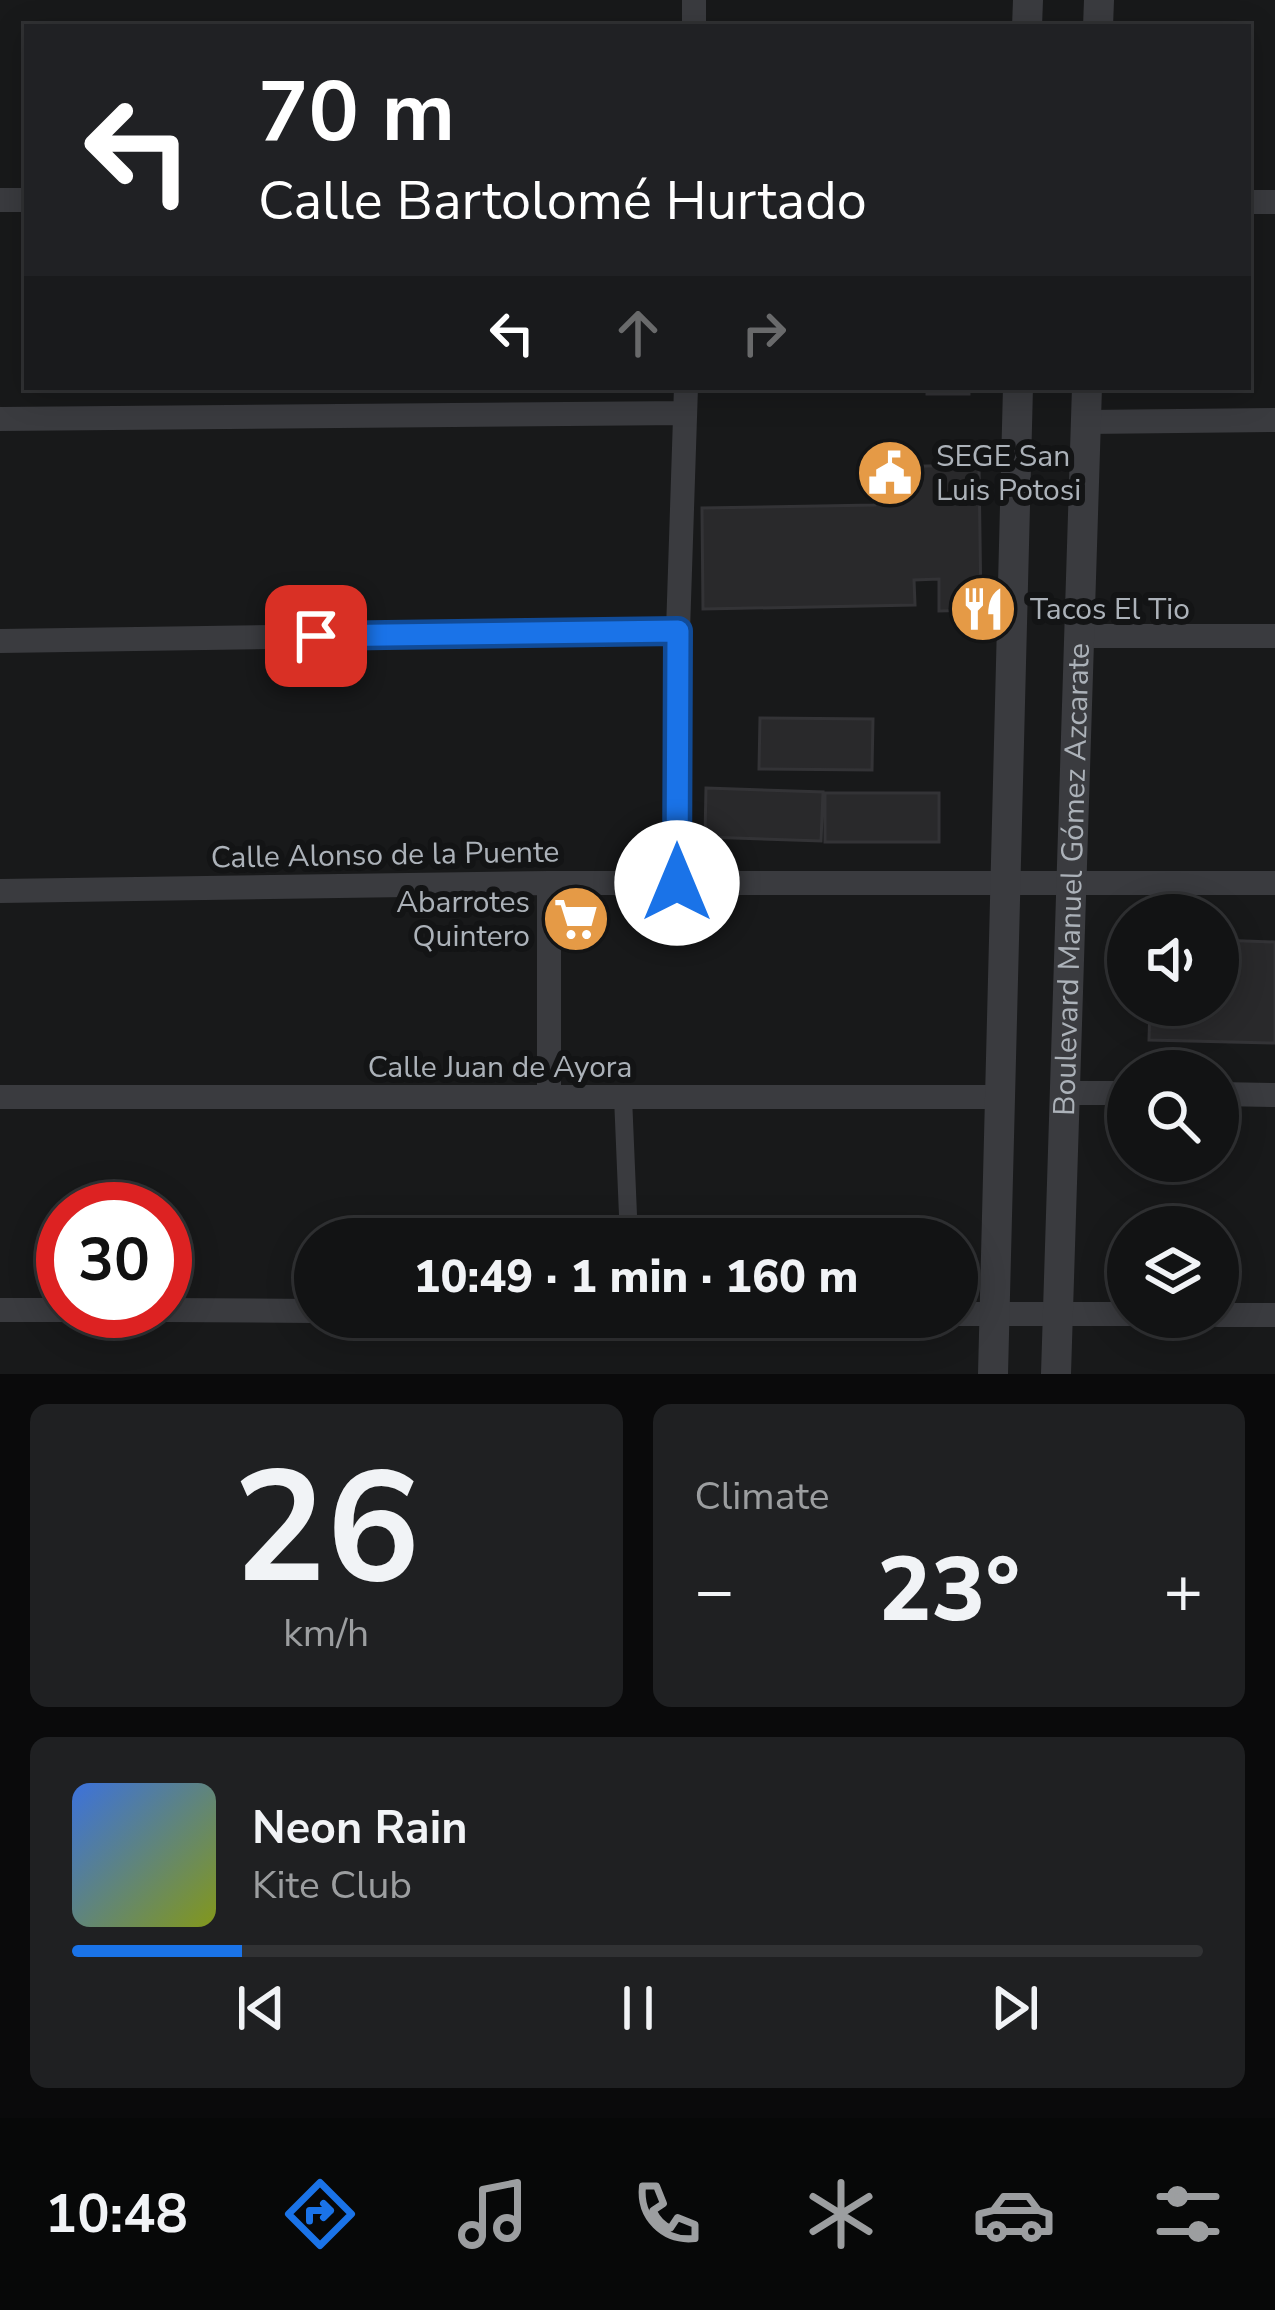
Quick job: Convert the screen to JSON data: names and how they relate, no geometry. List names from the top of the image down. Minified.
{"streets":{"street":["Calle Alonso de la Puente","Boulevard Manuel Gómez Azcarate","Calle Juan de Ayora"]},"crossings":[["Calle Alonso de la Puente","Boulevard Manuel Gómez Azcarate"]],"places":{"public building":["SEGE San Luis Potosi"],"restaurant":["Tacos El Tio"],"supermarket":["Abarrotes Quintero"]},"page":{"turn":["70 m","Calle Bartolomé Hurtado"],"limit":"30","trip":"10:49 · 1 min · 160 m","tile":[["26","km/h"],"Climate"],"heat":["−","23°","+"],"song":["Neon Rain","Kite Club"],"tabs":"10:48"}}
